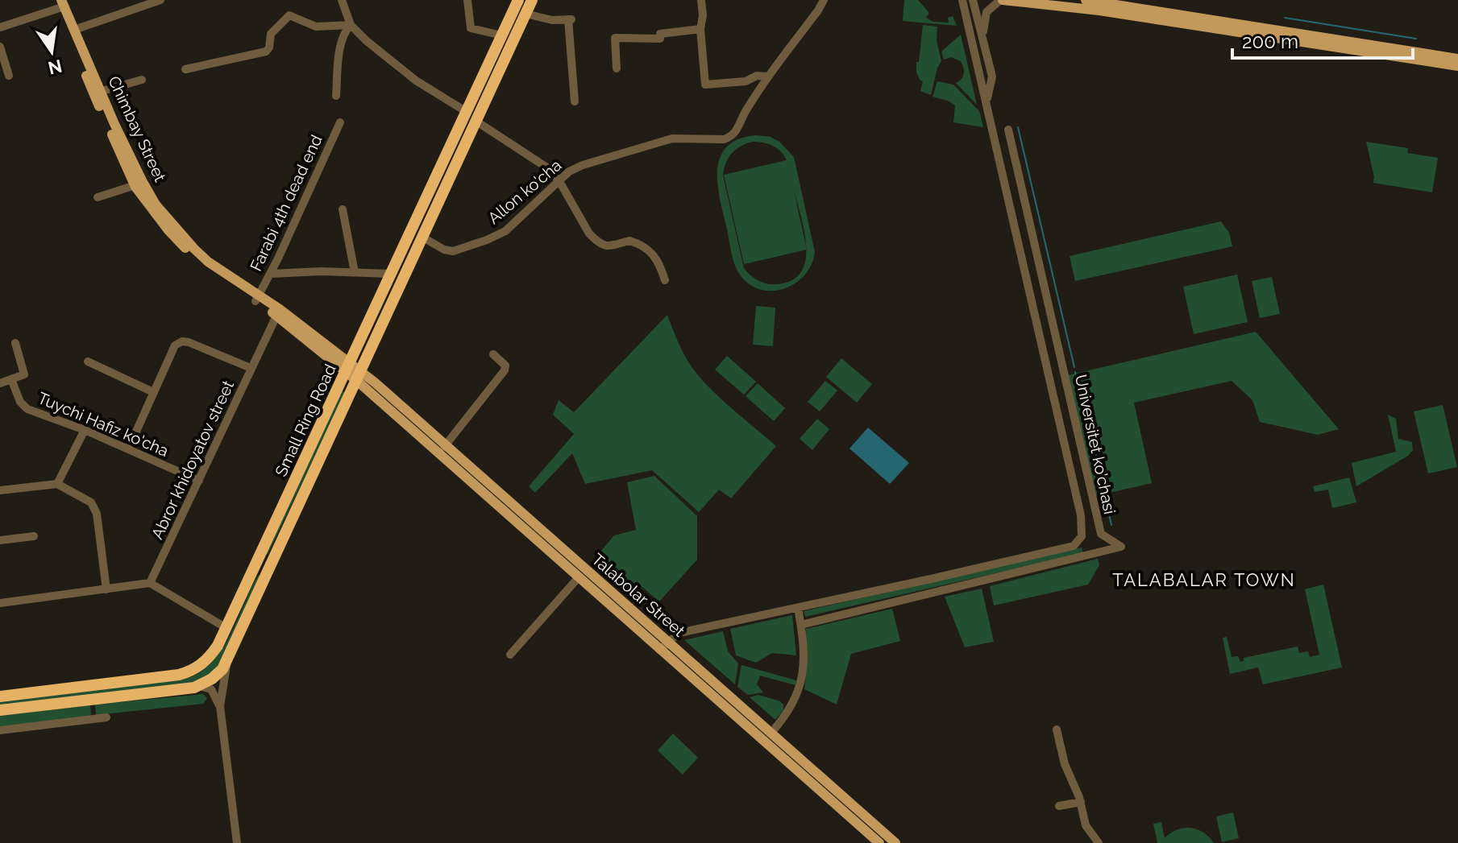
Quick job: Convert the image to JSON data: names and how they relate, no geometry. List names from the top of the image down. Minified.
{"streets":{"highway":["Small Ring Road"],"main road":["Chimbay Street","Talabolar Street"],"street":["Allon ko'cha","Farabi 4th dead end","Tuychi Hafiz ko'cha","Universitet ko'chasi","Abror khidoyatov street"]},"crossings":[["Chimbay Street","Farabi 4th dead end"],["Chimbay Street","Small Ring Road"],["Chimbay Street","Abror khidoyatov street"],["Chimbay Street","Talabolar Street"],["Allon ko'cha","Small Ring Road"],["Small Ring Road","Talabolar Street"],["Tuychi Hafiz ko'cha","Abror khidoyatov street"],["Universitet ko'chasi","Talabolar Street"]],"districts":["TALABALAR TOWN"],"scale_bar":"200 m","north":"bottom"}
